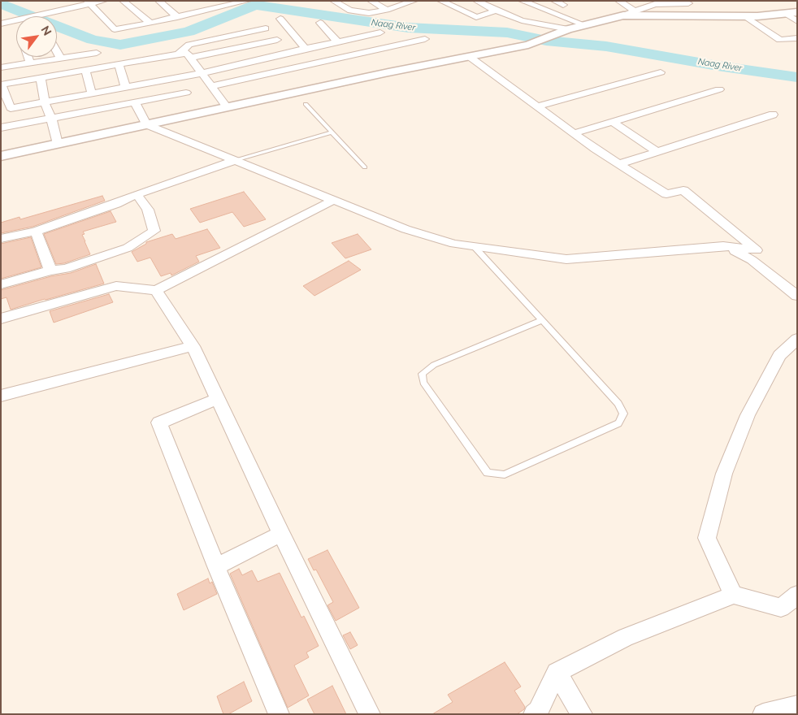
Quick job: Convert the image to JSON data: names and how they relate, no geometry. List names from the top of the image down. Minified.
{"water":["Naag River"],"north":"top right"}
